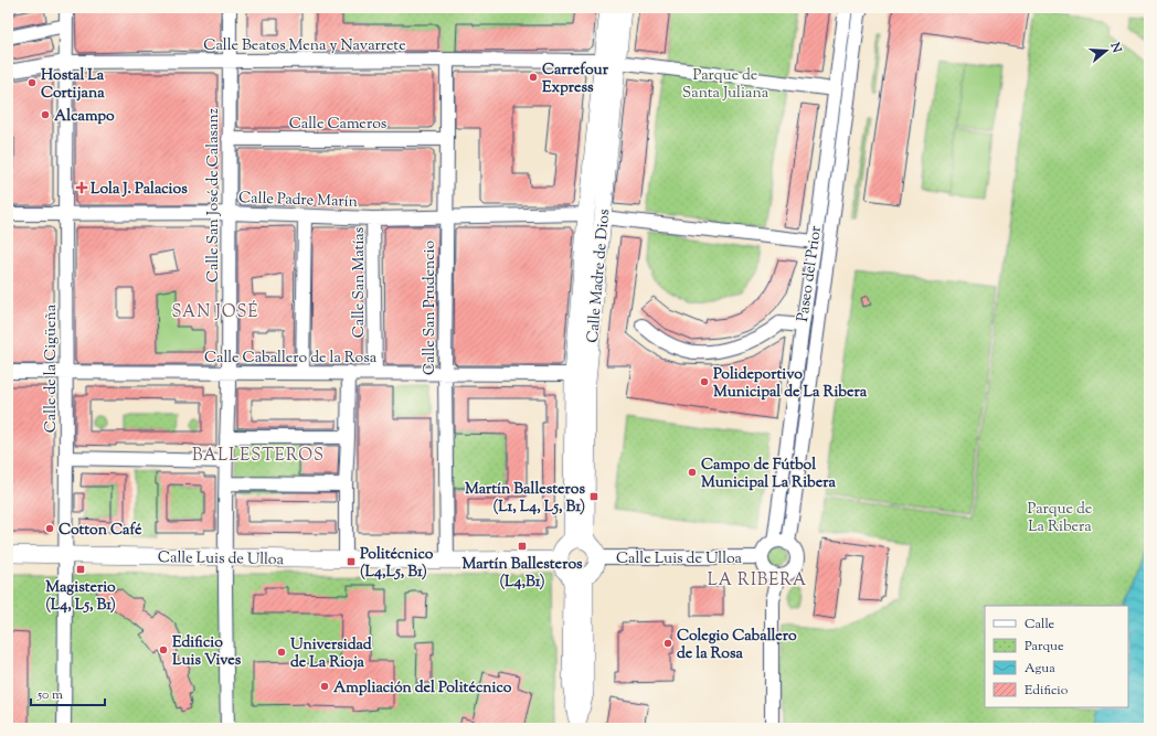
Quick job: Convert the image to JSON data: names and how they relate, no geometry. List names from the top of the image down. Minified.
{"streets":{"main road":["Calle Madre de Dios","Calle Luis de Ulloa"],"street":["Calle Beatos Mena y Navarrete","Calle Cameros","Calle San José de Calasanz","Calle Padre Marín","Paseo del Prior","Calle San Matías","Calle San Prudencio","Calle Caballero de la Rosa","Calle de la Cigüeña"]},"crossings":[["Calle Beatos Mena y Navarrete","Calle San José de Calasanz"],["Calle Beatos Mena y Navarrete","Calle Madre de Dios"],["Calle Beatos Mena y Navarrete","Calle San Prudencio"],["Calle Beatos Mena y Navarrete","Calle de la Cigüeña"],["Calle Cameros","Calle San José de Calasanz"],["Calle Cameros","Calle San Prudencio"],["Calle San José de Calasanz","Calle Padre Marín"],["Calle San José de Calasanz","Calle Caballero de la Rosa"],["Calle San José de Calasanz","Calle Luis de Ulloa"],["Calle Padre Marín","Calle Madre de Dios"],["Calle Padre Marín","Calle San Matías"],["Calle Padre Marín","Calle San Prudencio"],["Calle Padre Marín","Calle de la Cigüeña"],["Paseo del Prior","Calle Luis de Ulloa"],["Calle Madre de Dios","Calle Caballero de la Rosa"],["Calle Madre de Dios","Calle Luis de Ulloa"],["Calle San Matías","Calle Caballero de la Rosa"],["Calle San Prudencio","Calle Caballero de la Rosa"],["Calle San Prudencio","Calle Luis de Ulloa"],["Calle Caballero de la Rosa","Calle de la Cigüeña"],["Calle de la Cigüeña","Calle Luis de Ulloa"]],"districts":["SAN JOSÉ","BALLESTEROS","LA RIBERA"],"parks":["Parque de Santa Juliana","Parque de La Ribera"],"places":{"other":["Carrefour Express","Hostal La Cortijana","Alcampo","Polideportivo Municipal de La Ribera","Campo de Fútbol Municipal La Ribera","Cotton Café","Colegio Caballero de la Rosa","Edificio Luis Vives","Universidad de La Rioja","Ampliación del Politécnico"],"health":["Lola J. Palacios"],"transit":["Martín Ballesteros (L1, L4, L5, B1)","Martín Ballesteros (L4,B1)","Politécnico (L4,L5, B1)","Magisterio (L4, L5, B1)"]},"legend":["Calle","Parque","Agua","Edificio"],"scale_bar":"50 m","north":"right"}
